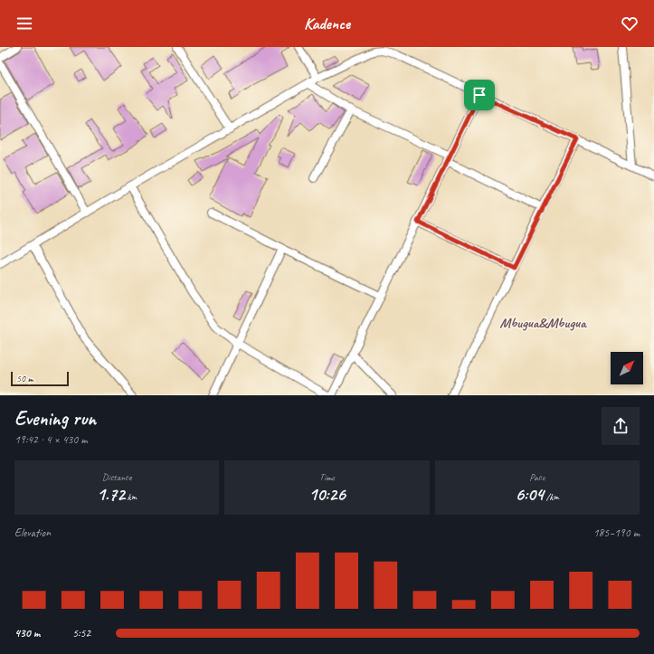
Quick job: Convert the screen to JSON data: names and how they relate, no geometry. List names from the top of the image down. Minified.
{"districts":["Mbugua&Mbugua"],"scale_bar":"50 m","north":"top right","page":{"header":"Kadence","scale":"50 m","heading":["Evening run","19:42 · 4 × 430 m"],"stats":[["Distance","1.72 km"],["Time","10:26"],["Pace","6:04 /km"]],"chart":["Elevation","185–190 m"],"list":[{"name":"430 m","note":"5:52"}]}}
